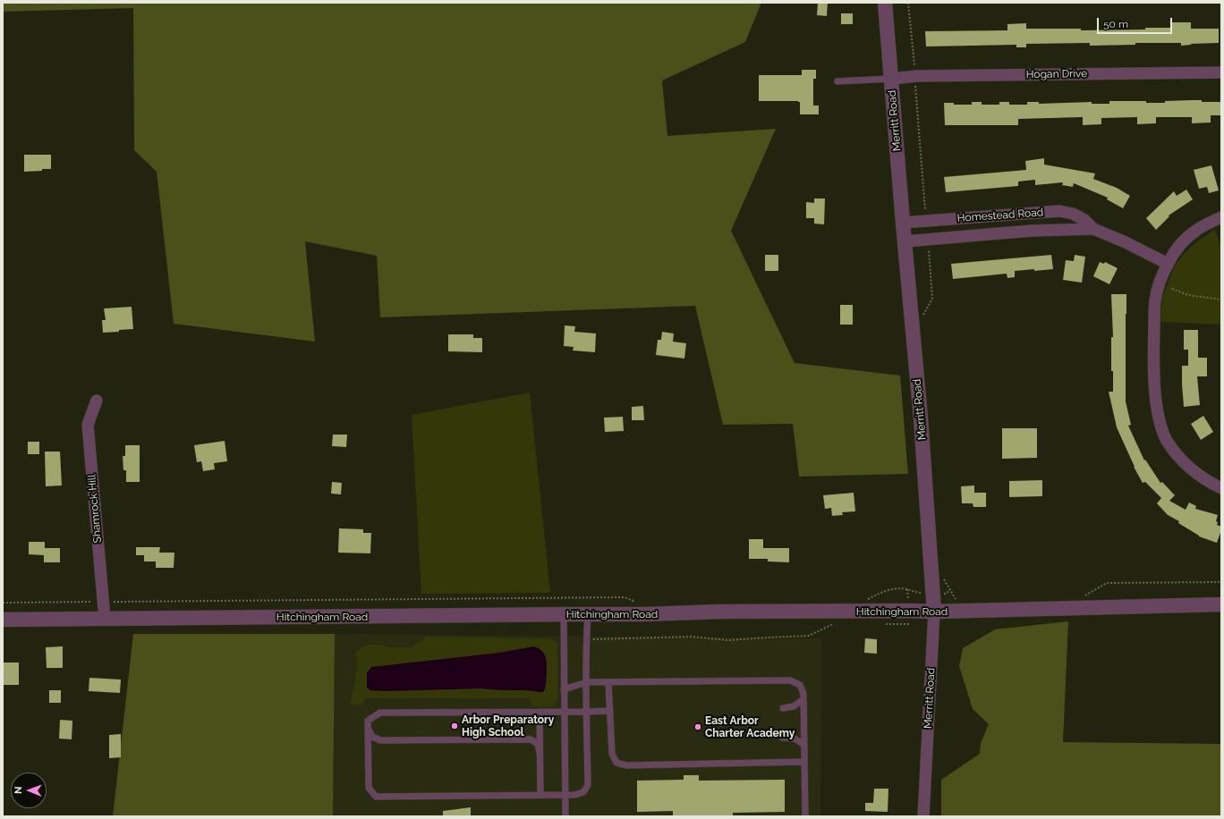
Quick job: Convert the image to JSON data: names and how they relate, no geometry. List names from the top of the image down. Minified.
{"streets":{"street":["Hogan Drive","Merritt Road","Homestead Road","Shamrock Hill","Hitchingham Road"]},"crossings":[["Hogan Drive","Merritt Road"],["Merritt Road","Homestead Road"],["Merritt Road","Hitchingham Road"],["Shamrock Hill","Hitchingham Road"]],"places":["Arbor Preparatory High School","East Arbor Charter Academy"],"scale_bar":"50 m","north":"left"}
